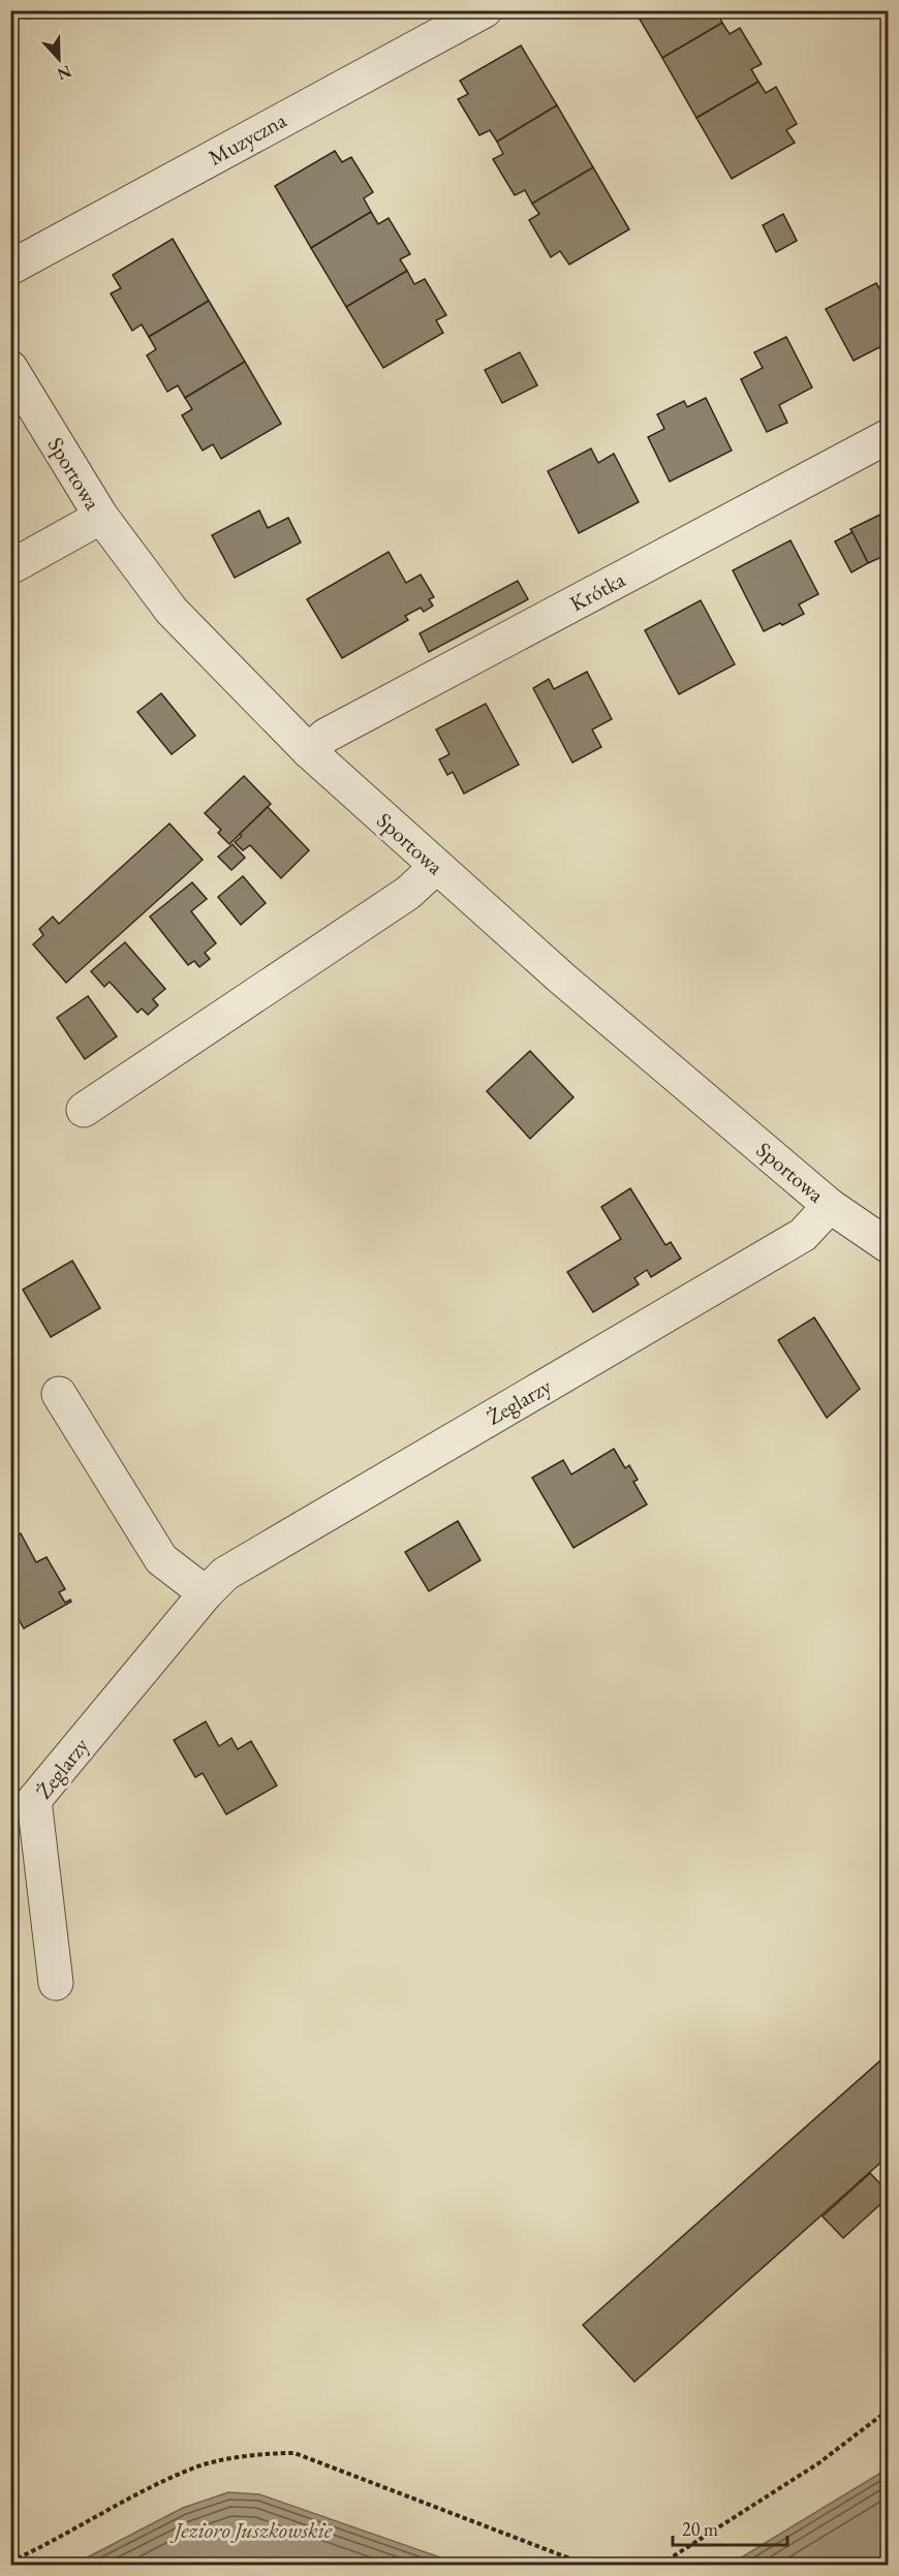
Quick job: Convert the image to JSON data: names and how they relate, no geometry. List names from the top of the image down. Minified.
{"streets":{"street":["Muzyczna","Sportowa","Krótka","Żeglarzy"]},"crossings":[["Sportowa","Krótka"],["Sportowa","Żeglarzy"]],"water":["Jezioro Juszkowskie"],"scale_bar":"20 m","north":"bottom"}
